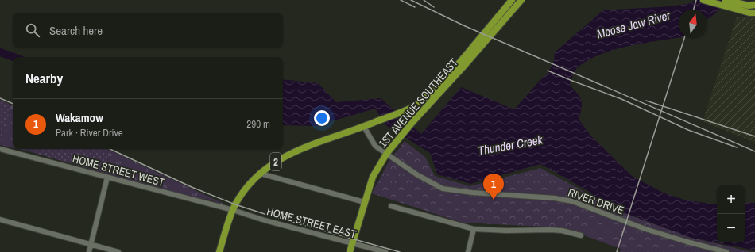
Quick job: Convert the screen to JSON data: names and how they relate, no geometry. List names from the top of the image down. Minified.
{"streets":{"main road":["1ST AVENUE SOUTHEAST","2"],"street":["HOME STREET WEST","RIVER DRIVE","HOME STREET EAST"]},"crossings":[["1ST AVENUE SOUTHEAST","2"],["1ST AVENUE SOUTHEAST","RIVER DRIVE"],["1ST AVENUE SOUTHEAST","HOME STREET EAST"],["2","HOME STREET WEST"],["2","RIVER DRIVE"],["2","HOME STREET EAST"],["HOME STREET WEST","HOME STREET EAST"]],"water":["Moose Jaw River","Thunder Creek"],"north":"top","page":{"search":"Search here","heading":"Nearby","list":[{"mark":"1","name":"Wakamow","note":"Park · River Drive","value":"290 m"}],"pins":"1","map_buttons":["+","−"]}}
